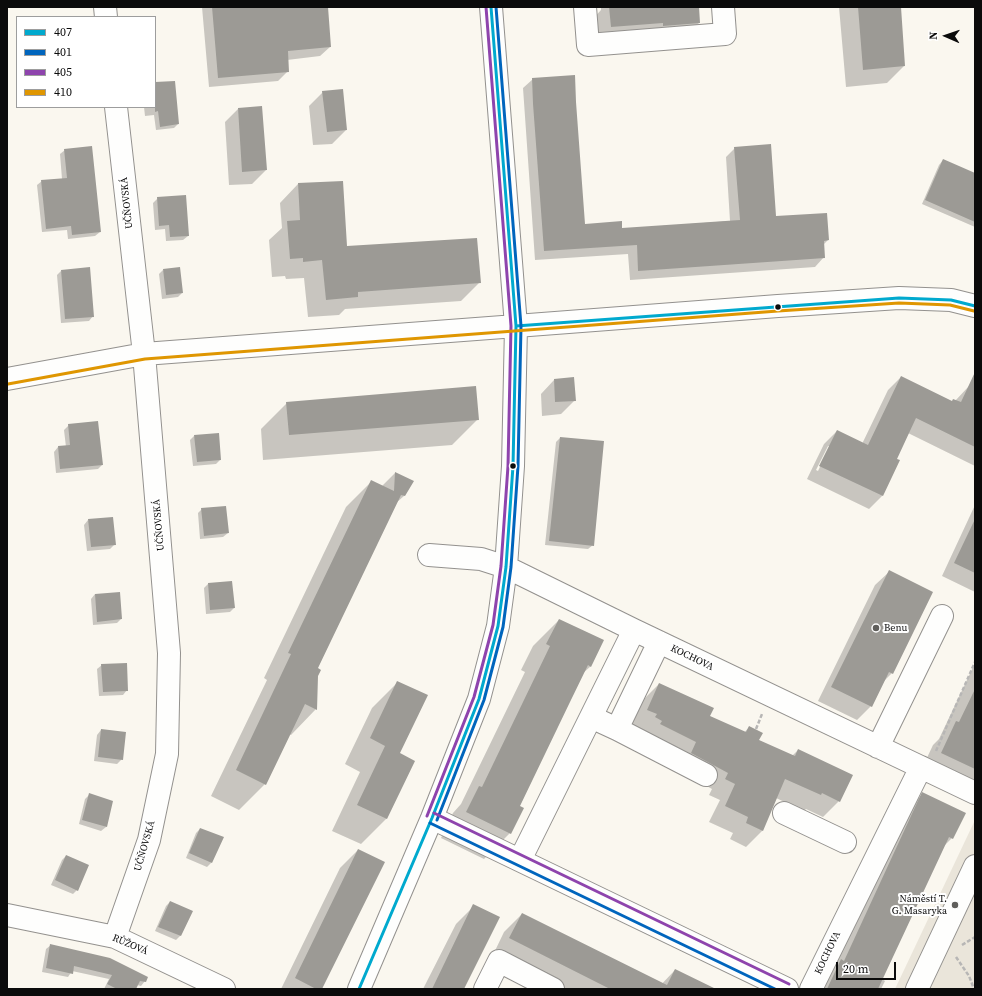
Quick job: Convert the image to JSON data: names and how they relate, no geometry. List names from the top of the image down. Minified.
{"streets":{"street":["UČŇOVSKÁ","KOCHOVA","RŮŽOVÁ"]},"crossings":[["UČŇOVSKÁ","RŮŽOVÁ"]],"places":["Benu","Náměstí T. G. Masaryka"],"lines":["transit line 407","transit line 401","transit line 405","transit line 410"],"legend":["407","401","405","410"],"scale_bar":"20 m","north":"left"}
